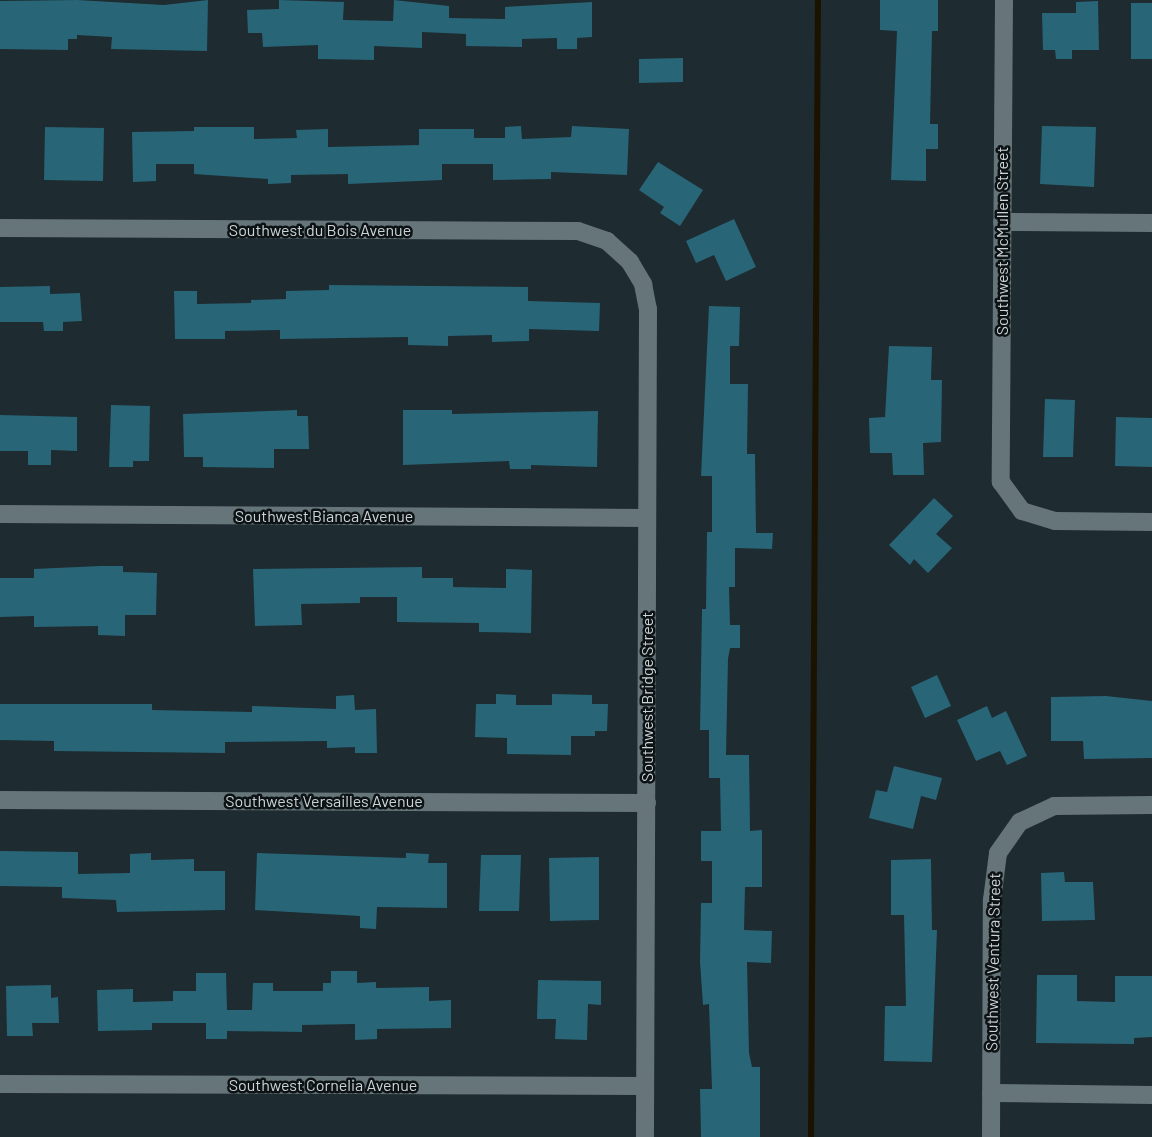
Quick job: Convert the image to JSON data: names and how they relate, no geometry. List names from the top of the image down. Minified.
{"streets":{"street":["Southwest du Bois Avenue","Southwest McMullen Street","Southwest Bianca Avenue","Southwest Bridge Street","Southwest Versailles Avenue","Southwest Ventura Street","Southwest Cornelia Avenue"]},"crossings":[["Southwest du Bois Avenue","Southwest Bridge Street"],["Southwest Bianca Avenue","Southwest Bridge Street"],["Southwest Bridge Street","Southwest Versailles Avenue"],["Southwest Bridge Street","Southwest Cornelia Avenue"]]}
